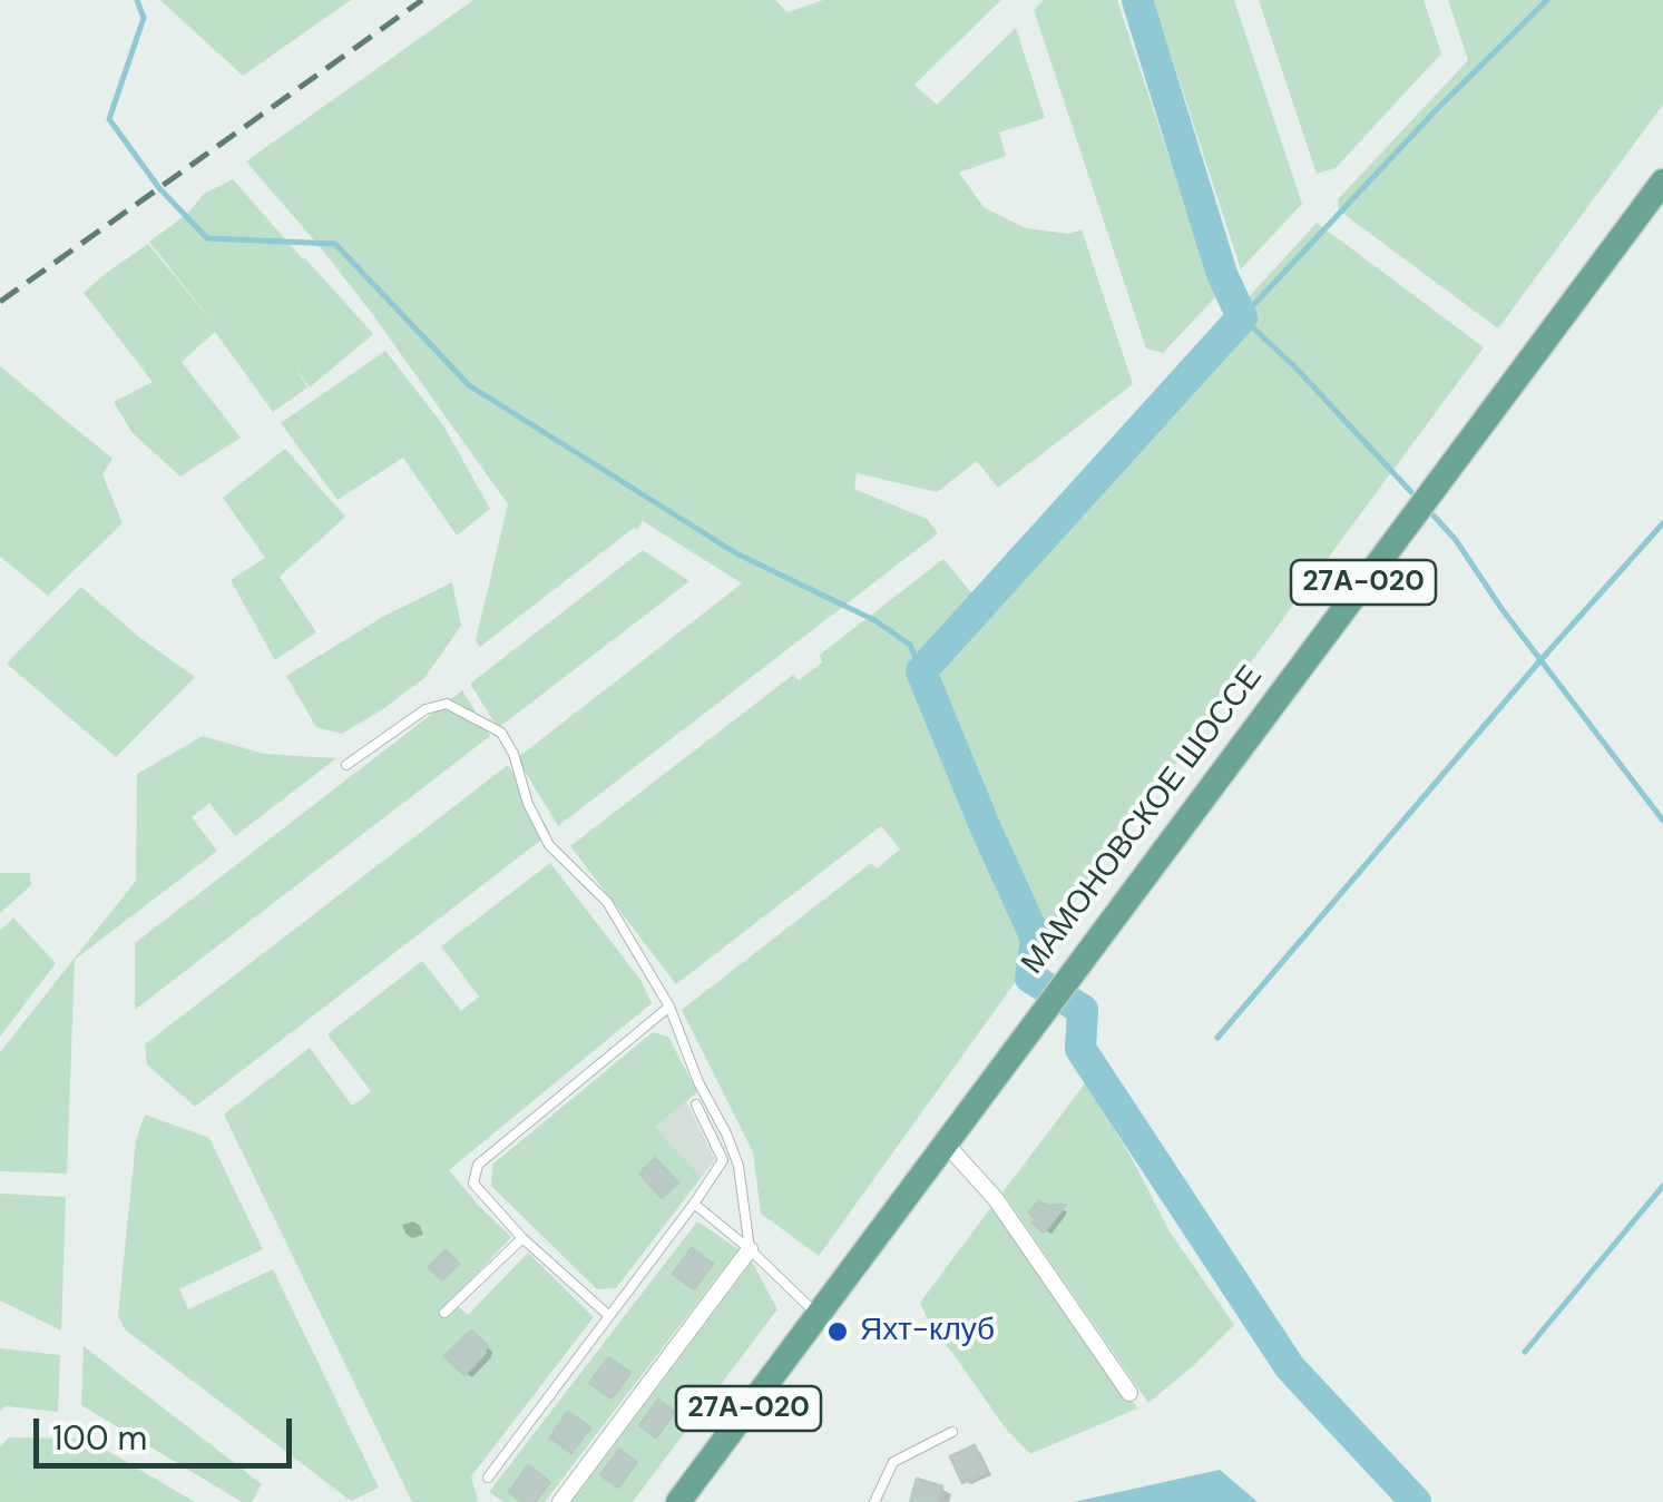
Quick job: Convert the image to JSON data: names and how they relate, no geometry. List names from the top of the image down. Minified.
{"streets":{"main road":["27А-020","МАМОНОВСКОЕ ШОССЕ"]},"places":["Яхт-клуб"],"scale_bar":"100 m"}
